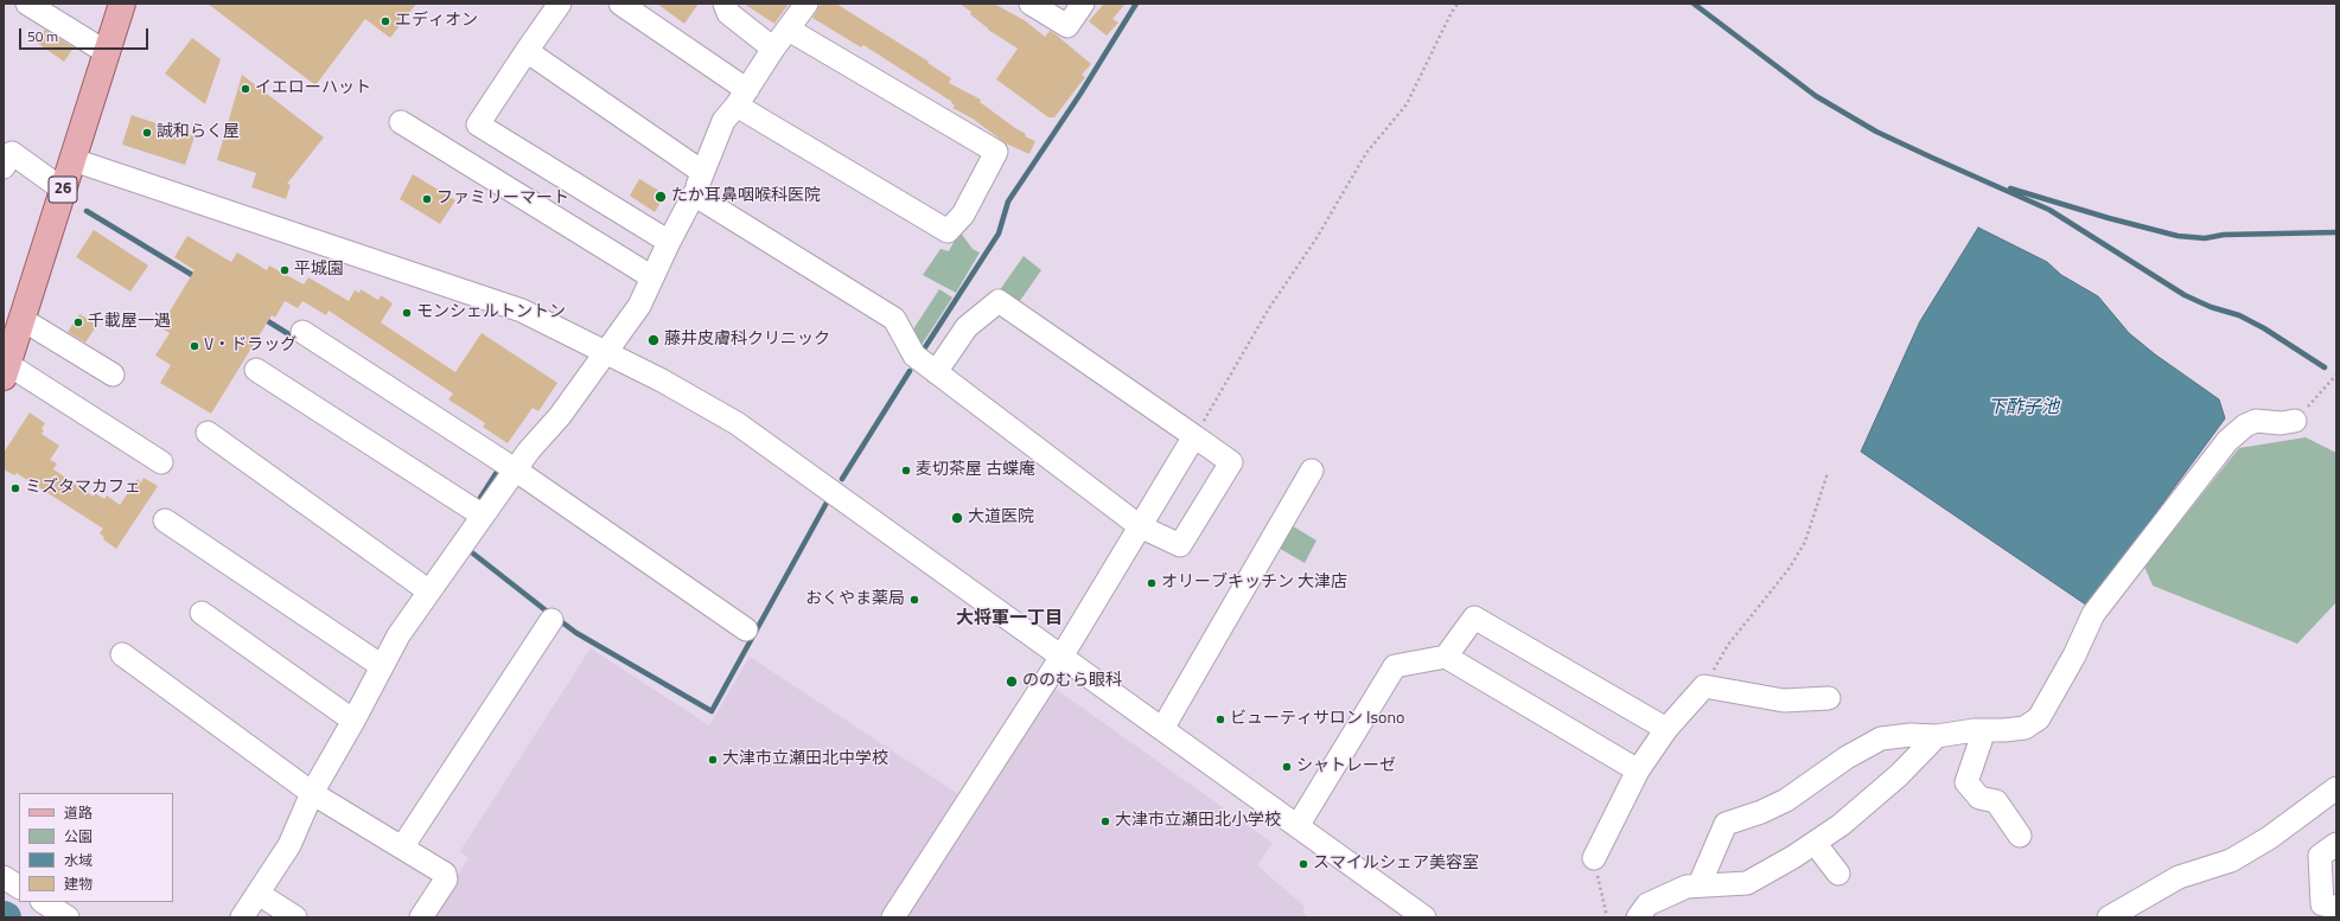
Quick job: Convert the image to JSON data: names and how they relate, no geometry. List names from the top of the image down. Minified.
{"streets":{"main road":["26"]},"districts":["大将軍一丁目"],"water":["下酢子池"],"places":["エディオン","イエローハット","誠和らく屋","たか耳鼻咽喉科医院","ファミリーマート","平城園","モンシェルトントン","千載屋一遇","藤井皮膚科クリニック","V・ドラッグ","麦切茶屋 古蝶庵","ミズタマカフェ","大道医院","オリーブキッチン 大津店","おくやま薬局","ののむら眼科","ビューティサロン Isono","大津市立瀬田北中学校","シャトレーゼ","大津市立瀬田北小学校","スマイルシェア美容室"],"legend":["道路","公園","水域","建物"],"scale_bar":"50 m"}
